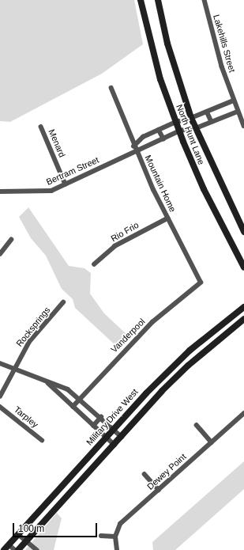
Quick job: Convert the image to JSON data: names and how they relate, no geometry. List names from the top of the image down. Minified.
{"streets":{"main road":["North Hunt Lane","Military Drive West"],"street":["Lakehills Street","Menard","Bertram Street","Mountain Home","Rio Frio","Rocksprings","Vanderpool","Tarpley","Dewey Point"]},"crossings":[["Lakehills Street","Bertram Street"],["North Hunt Lane","Bertram Street"],["Menard","Bertram Street"],["Bertram Street","Mountain Home"],["Mountain Home","Rio Frio"],["Mountain Home","Vanderpool"]],"scale_bar":"100 m"}
